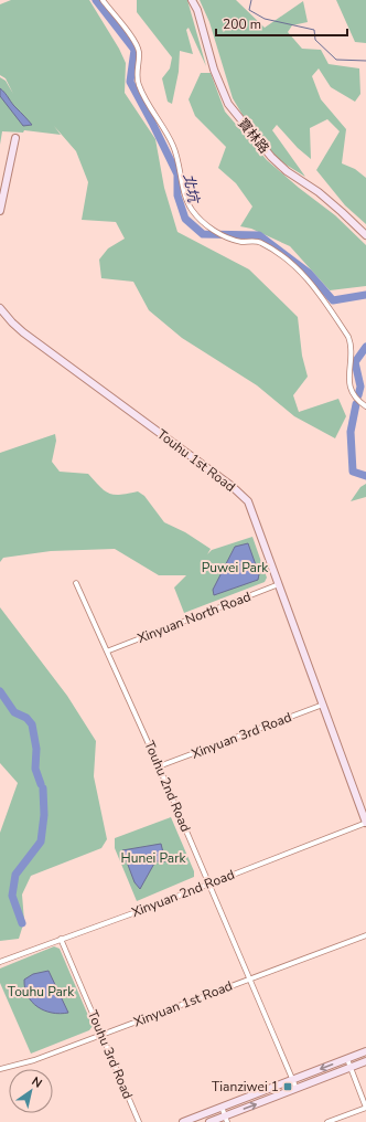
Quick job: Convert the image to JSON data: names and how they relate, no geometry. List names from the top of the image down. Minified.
{"streets":{"street":["寶林路","Touhu 1st Road","Xinyuan North Road","Xinyuan 3rd Road","Touhu 2nd Road","Xinyuan 2nd Road","Xinyuan 1st Road","Touhu 3rd Road"]},"crossings":[["Touhu 1st Road","Xinyuan North Road"],["Touhu 1st Road","Xinyuan 3rd Road"],["Touhu 1st Road","Xinyuan 2nd Road"],["Xinyuan North Road","Touhu 2nd Road"],["Xinyuan 3rd Road","Touhu 2nd Road"],["Touhu 2nd Road","Xinyuan 2nd Road"],["Touhu 2nd Road","Xinyuan 1st Road"],["Xinyuan 2nd Road","Touhu 3rd Road"],["Xinyuan 1st Road","Touhu 3rd Road"]],"water":["北坑"],"parks":["Puwei Park","Hunei Park","Touhu Park"],"places":{"transit":["Tianziwei 1"]},"scale_bar":"200 m","north":"top right"}
